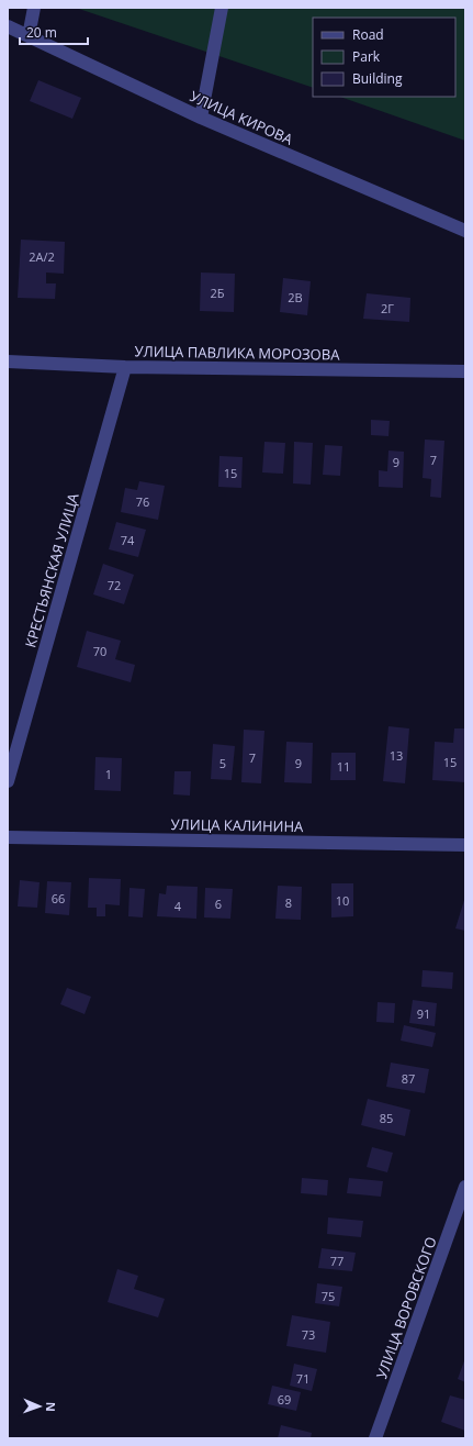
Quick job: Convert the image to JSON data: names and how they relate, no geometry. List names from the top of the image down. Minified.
{"streets":{"street":["УЛИЦА КИРОВА","УЛИЦА ПАВЛИКА МОРОЗОВА","КРЕСТЬЯНСКАЯ УЛИЦА","УЛИЦА КАЛИНИНА","УЛИЦА ВОРОВСКОГО"]},"crossings":[["УЛИЦА ПАВЛИКА МОРОЗОВА","КРЕСТЬЯНСКАЯ УЛИЦА"]],"house_numbers":["2А/2","2Б","2В","2Г","7","9","15","76","74","72","70","13","7","15","5","9","11","1","66","10","8","6","4","91","87","85","77","75","73","71","69"],"legend":["Road","Park","Building"],"scale_bar":"20 m","north":"right"}
